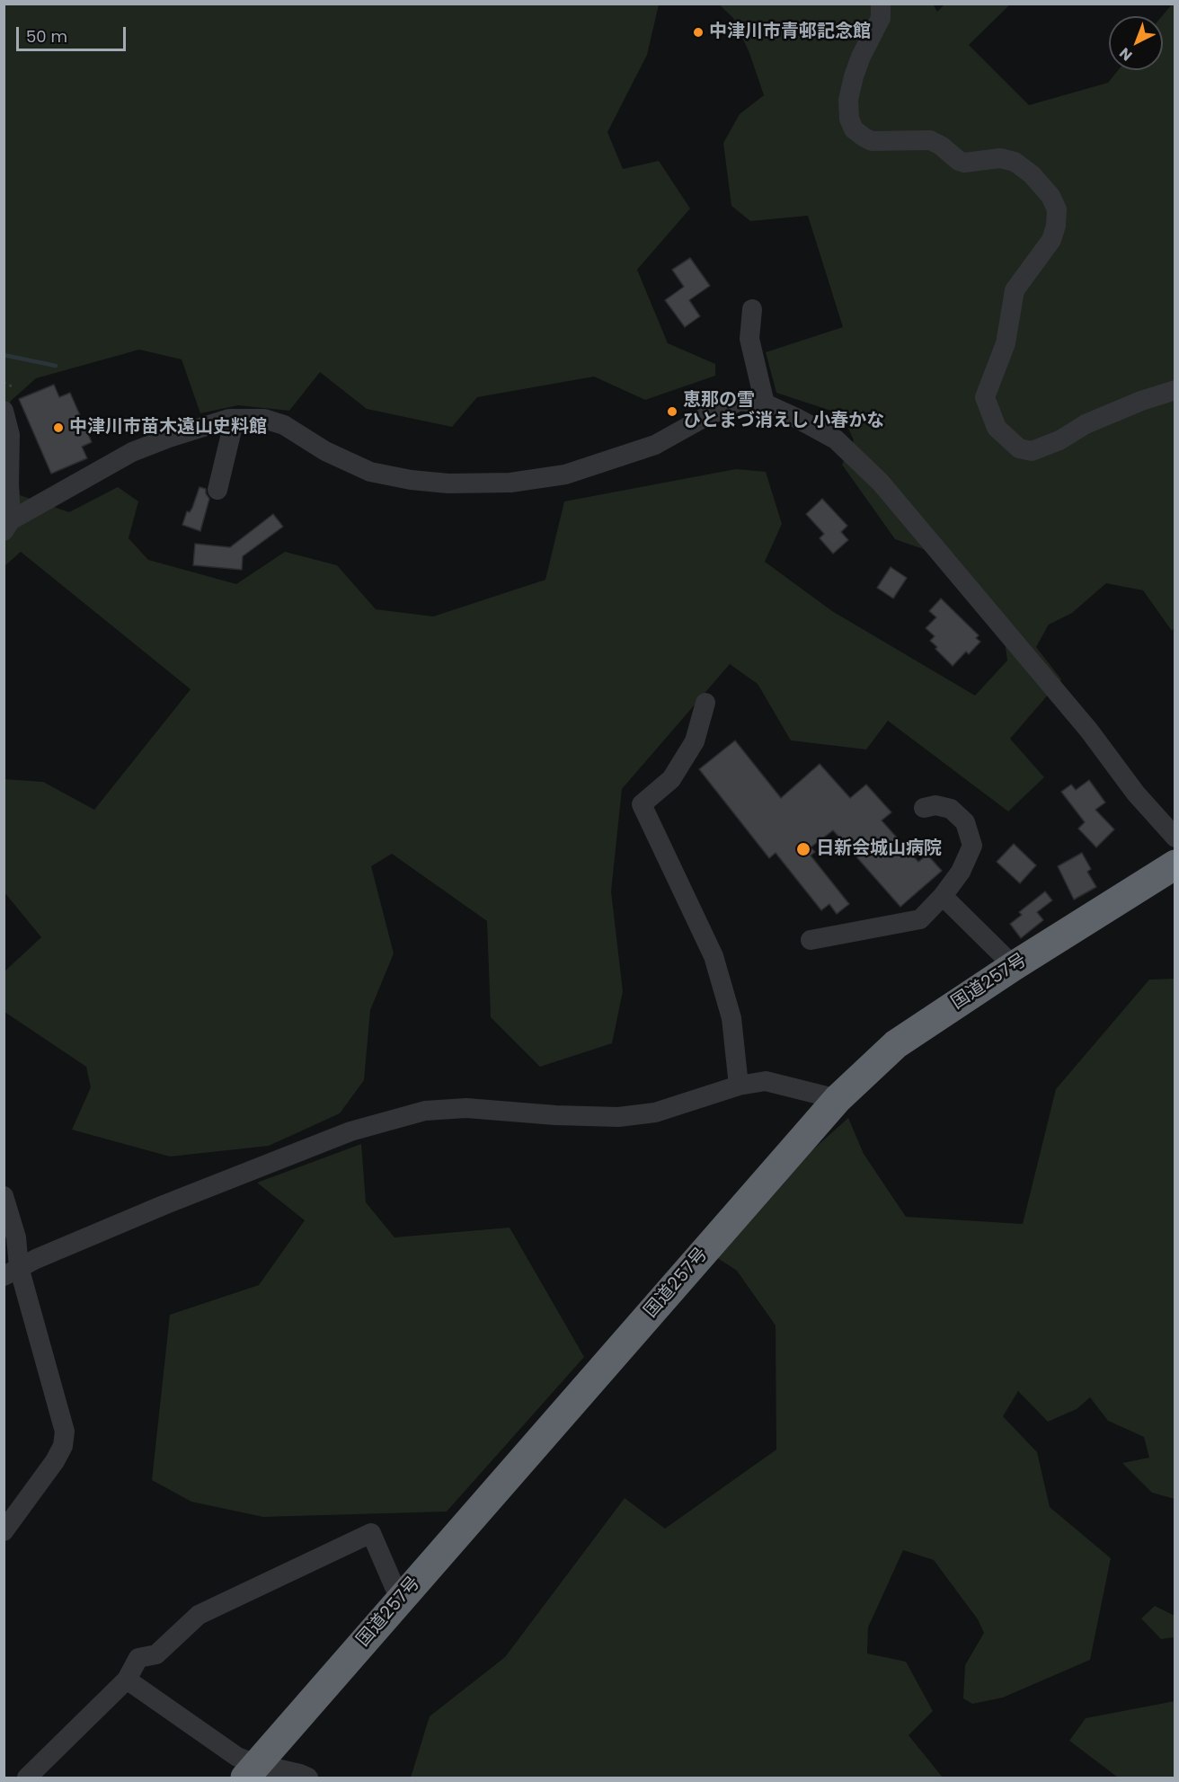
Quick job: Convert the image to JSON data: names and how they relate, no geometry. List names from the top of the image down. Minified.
{"streets":{"highway":["国道257号"]},"places":["中津川市青邨記念館","恵那の雪 ひとまづ消えし 小春かな","中津川市苗木遠山史料館","日新会城山病院"],"scale_bar":"50 m","north":"bottom left"}
